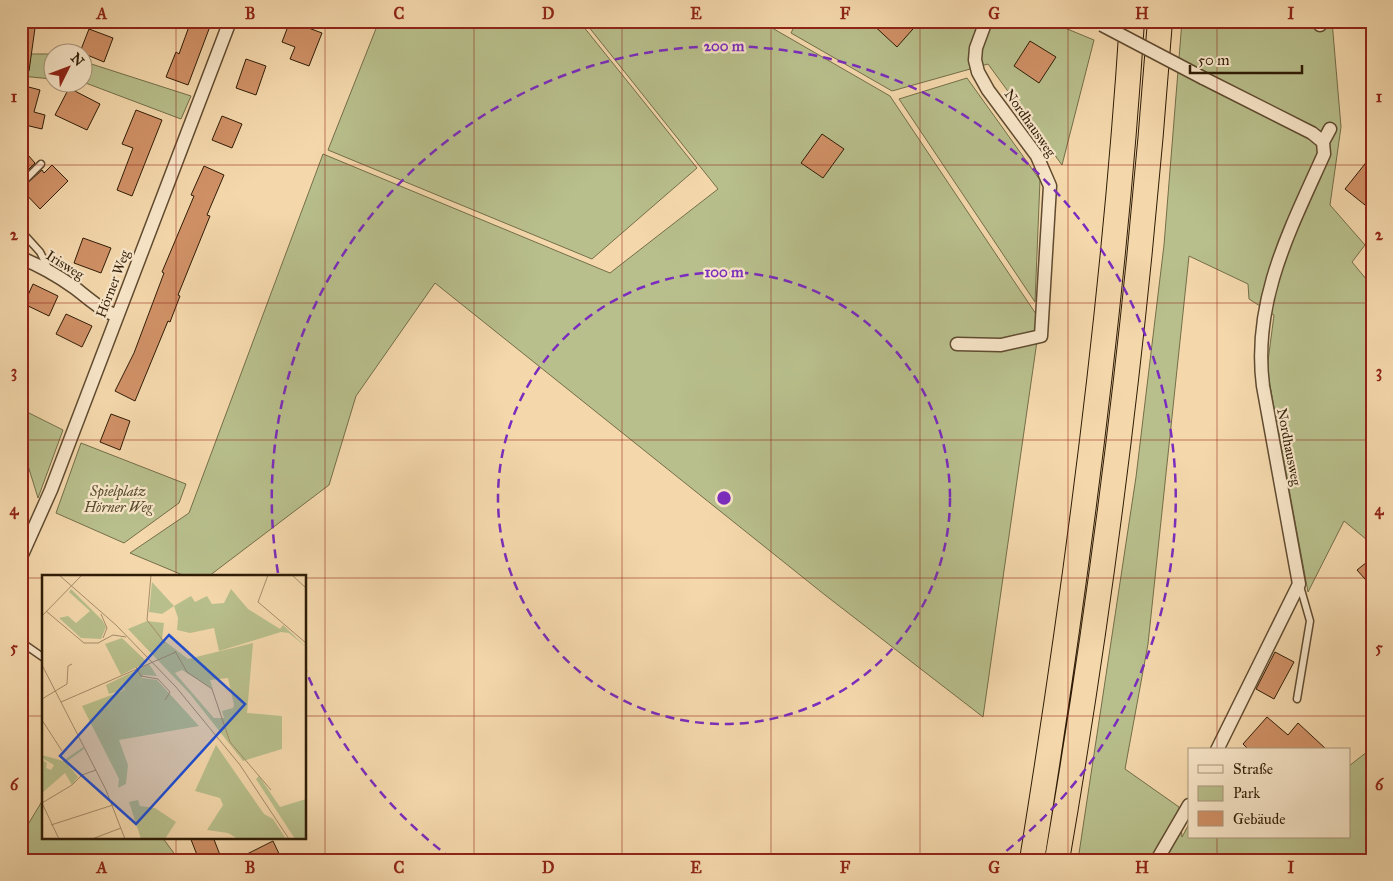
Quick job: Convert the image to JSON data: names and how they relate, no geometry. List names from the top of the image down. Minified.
{"streets":{"street":["Nordhausweg","Irisweg","Hörner Weg"]},"crossings":[["Irisweg","Hörner Weg"]],"parks":["Spielplatz Hörner Weg"],"legend":["Straße","Park","Gebäude"],"scale_bar":"50 m","north":"top right","grid":{"columns":["A","B","C","D","E","F","G","H","I"],"rows":["1","2","3","4","5","6"]},"rings":["200 m","100 m"]}
